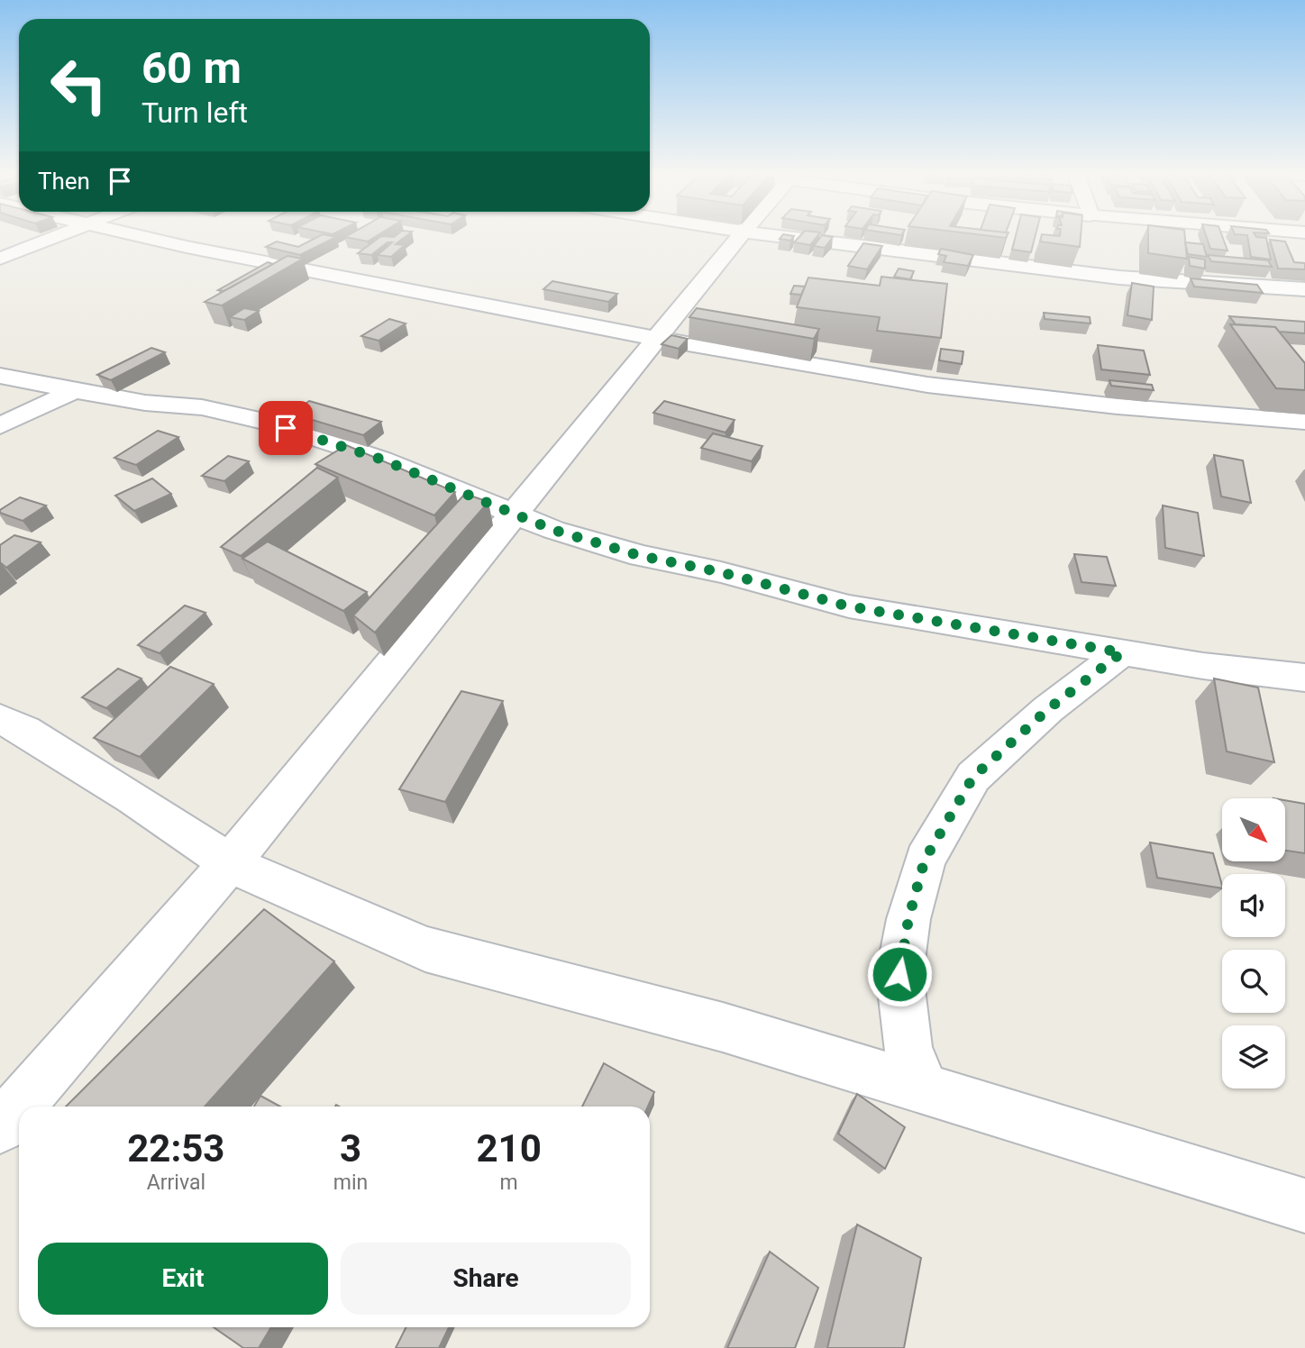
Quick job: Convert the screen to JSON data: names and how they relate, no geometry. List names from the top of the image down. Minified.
{"north":"bottom right","page":{"turn":["60 m","Turn left"],"then":"Then","eta":["22:53","Arrival","3","min","210","m"],"buttons":["Exit","Share"]}}
